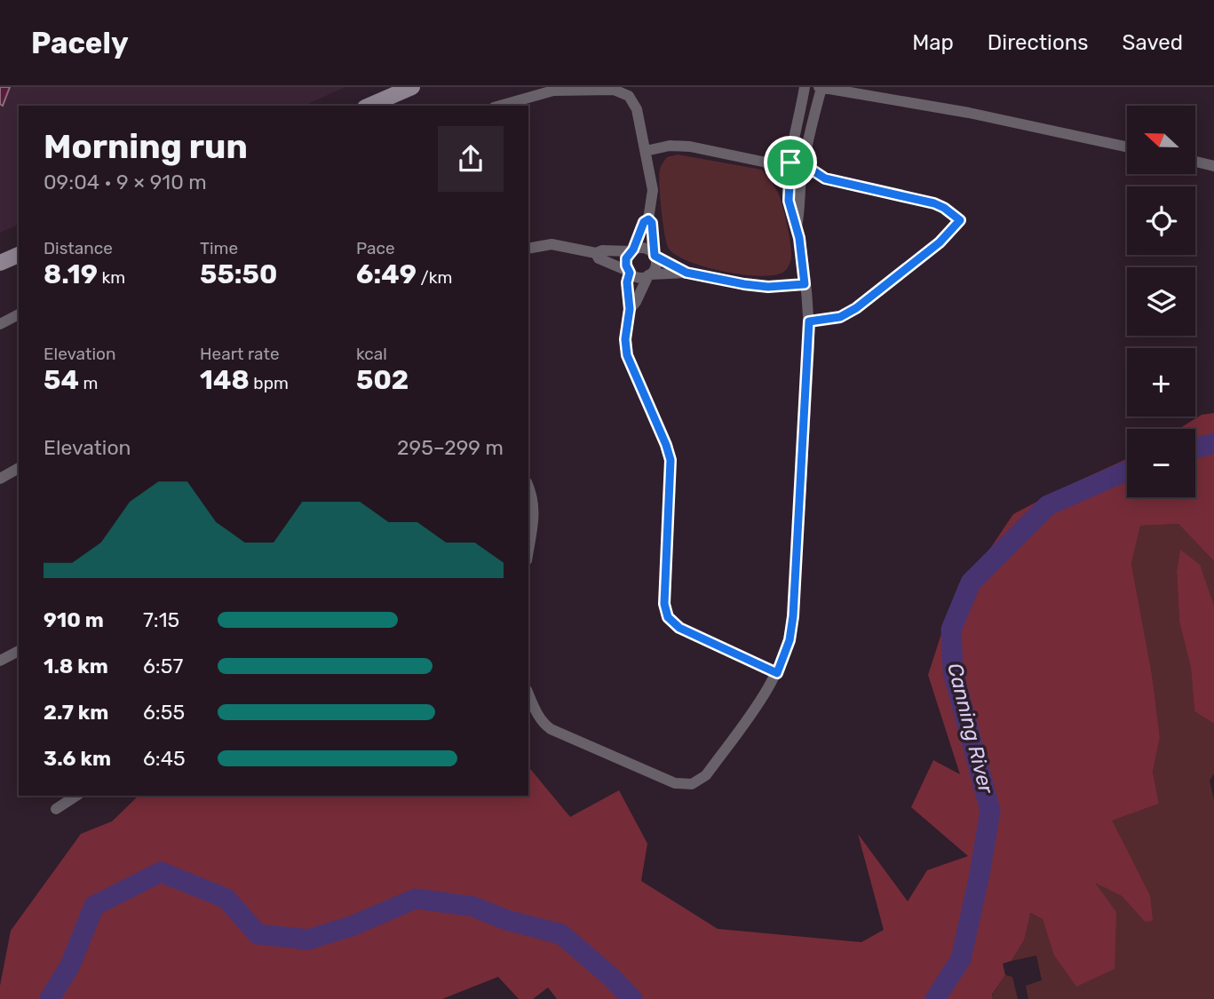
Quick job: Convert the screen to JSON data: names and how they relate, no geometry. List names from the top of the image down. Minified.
{"water":["Canning River"],"north":"left","page":{"header":"Pacely","nav":["Map","Directions","Saved"],"map_buttons":["+","−"],"heading":["Morning run","09:04 · 9 × 910 m"],"stats":[["Distance","8.19 km"],["Time","55:50"],["Pace","6:49 /km"],["Elevation","54 m"],["Heart rate","148 bpm"],["kcal","502"]],"chart":["Elevation","295–299 m"],"list":[{"name":"910 m","note":"7:15"},{"name":"1.8 km","note":"6:57"},{"name":"2.7 km","note":"6:55"},{"name":"3.6 km","note":"6:45"}]}}
